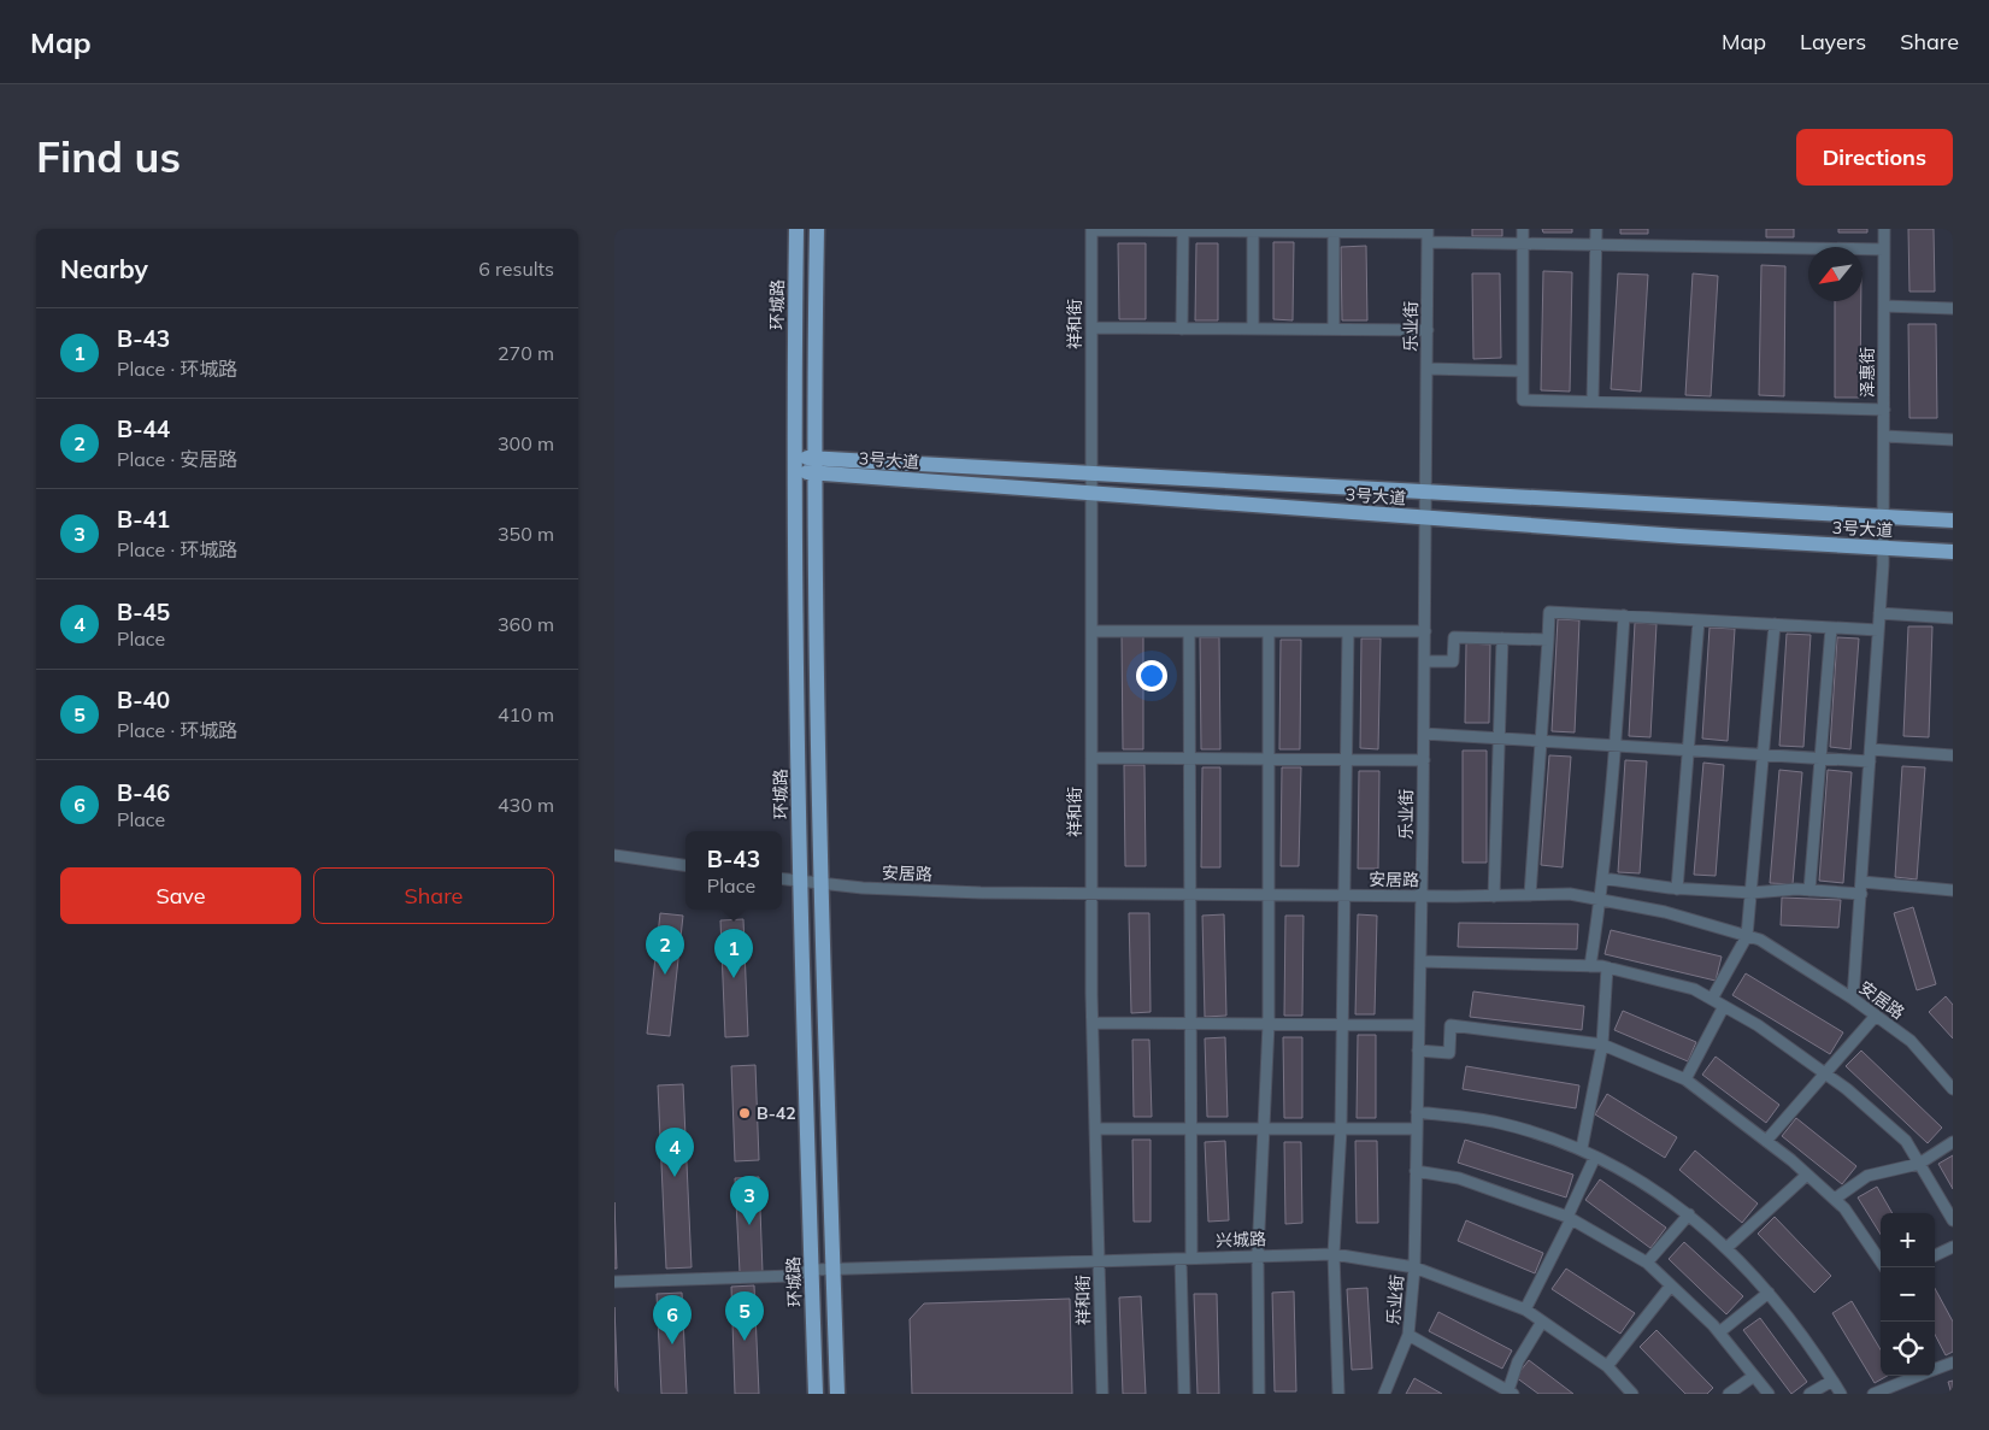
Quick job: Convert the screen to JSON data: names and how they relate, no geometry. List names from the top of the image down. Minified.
{"streets":{"main road":["环城路","3号大道"],"street":["祥和街","乐业街","泽惠街","安居路","兴城路"]},"crossings":[["环城路","3号大道"],["环城路","安居路"],["环城路","兴城路"],["祥和街","3号大道"],["祥和街","安居路"],["祥和街","兴城路"],["乐业街","3号大道"],["乐业街","安居路"],["乐业街","兴城路"],["泽惠街","3号大道"],["泽惠街","安居路"]],"places":["B-42"],"north":"bottom left","page":{"header":"Map","nav":["Map","Layers","Share"],"buttons":["Directions",["Save","Share"]],"title":"Find us","heading":["Nearby","6 results"],"list":[{"mark":"1","name":"B-43","note":"Place · 环城路","value":"270 m"},{"mark":"2","name":"B-44","note":"Place · 安居路","value":"300 m"},{"mark":"3","name":"B-41","note":"Place · 环城路","value":"350 m"},{"mark":"4","name":"B-45","note":"Place","value":"360 m"},{"mark":"5","name":"B-40","note":"Place · 环城路","value":"410 m"},{"mark":"6","name":"B-46","note":"Place","value":"430 m"}],"popup":["B-43","Place"],"pins":["2","1","4","3","5","6"],"map_buttons":["+","−"]}}
